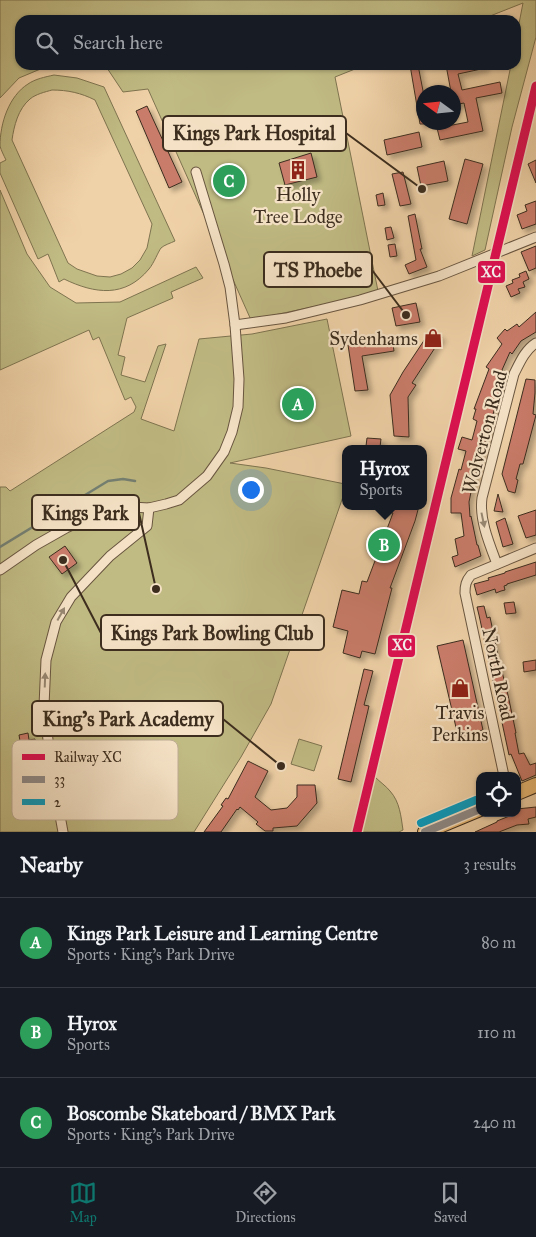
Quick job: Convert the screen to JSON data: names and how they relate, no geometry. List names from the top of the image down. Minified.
{"streets":{"street":["Wolverton Road","North Road"]},"crossings":[["Wolverton Road","North Road"]],"one_way":["Wolverton Road"],"places":{"building":["Holly Tree Lodge"],"other":["Kings Park Hospital","TS Phoebe","Kings Park Bowling Club","Kings Park","King's Park Academy"],"shop":["Sydenhams","Travis Perkins"]},"lines":["rail line XC","transit line 2","transit line 33"],"legend":["Railway XC","33","2"],"north":"left","page":{"search":"Search here","pins":["C","A","B"],"popup":["Hyrox","Sports"],"heading":["Nearby","3 results"],"list":[{"mark":"A","name":"Kings Park Leisure and Learning Centre","note":"Sports · King's Park Drive","value":"80 m"},{"mark":"B","name":"Hyrox","note":"Sports","value":"110 m"},{"mark":"C","name":"Boscombe Skateboard / BMX Park","note":"Sports · King's Park Drive","value":"240 m"}],"nav":["Map","Directions","Saved"]}}
